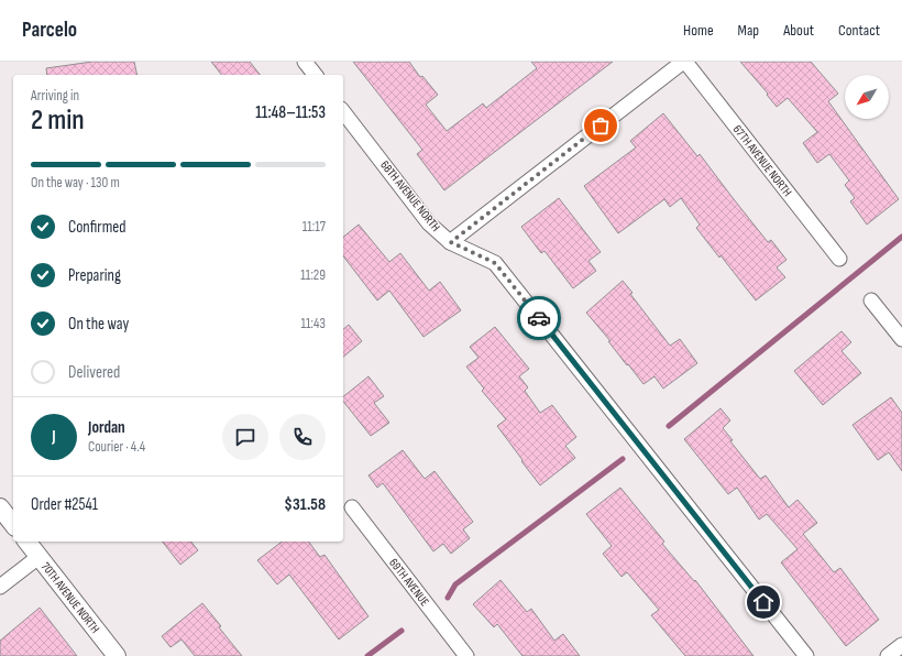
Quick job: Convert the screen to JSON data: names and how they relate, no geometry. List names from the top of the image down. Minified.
{"streets":{"street":["67TH AVENUE NORTH","68TH AVENUE NORTH","69TH AVENUE","70TH AVENUE NORTH"]},"north":"bottom left","page":{"header":"Parcelo","nav":["Home","Map","About","Contact"],"heading":["2 min","Arriving in","11:48–11:53"],"panel":["Jordan","Courier · 4.4","Order #2541","$31.58"],"bar":"On the way · 130 m","list":[["Confirmed","11:17"],["Preparing","11:29"],["On the way","11:43"],"Delivered"],"round":"J"}}
